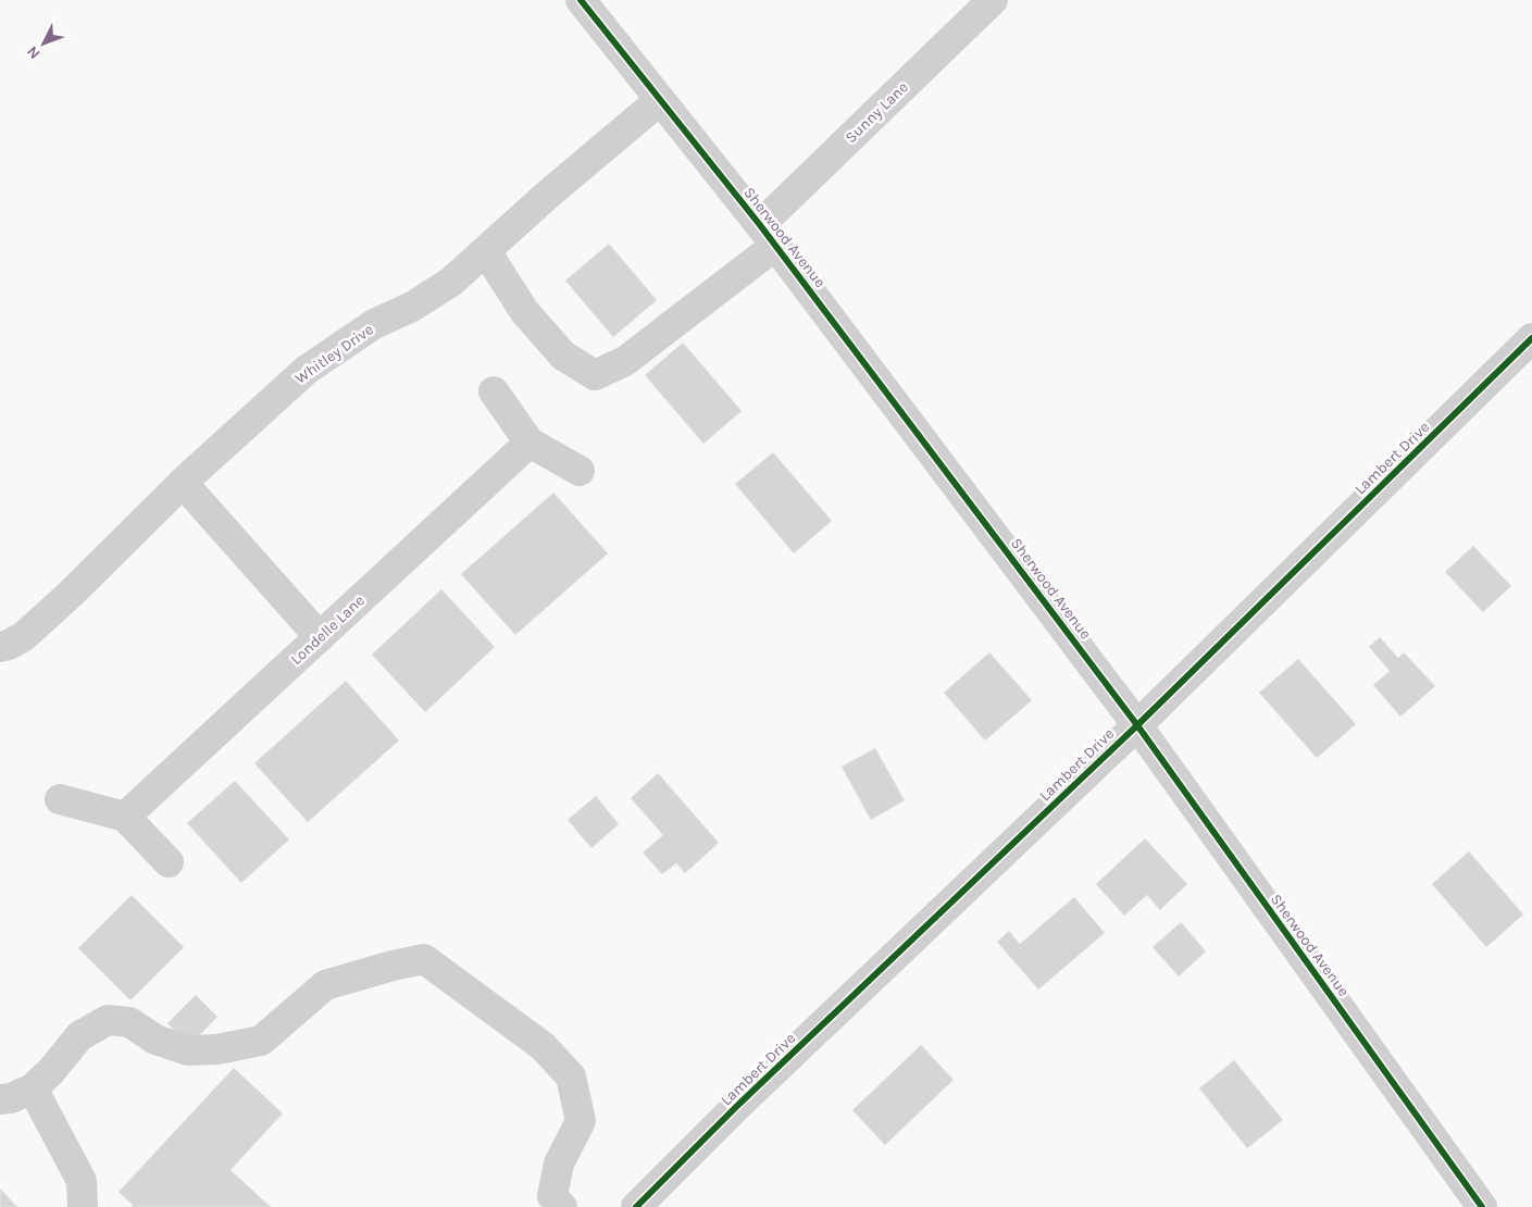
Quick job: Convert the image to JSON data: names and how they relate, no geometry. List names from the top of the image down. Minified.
{"streets":{"street":["Sunny Lane","Sherwood Avenue","Whitley Drive","Lambert Drive","Londelle Lane"]},"crossings":[["Sunny Lane","Sherwood Avenue"],["Sunny Lane","Whitley Drive"],["Sherwood Avenue","Whitley Drive"],["Sherwood Avenue","Lambert Drive"]],"north":"bottom left"}
